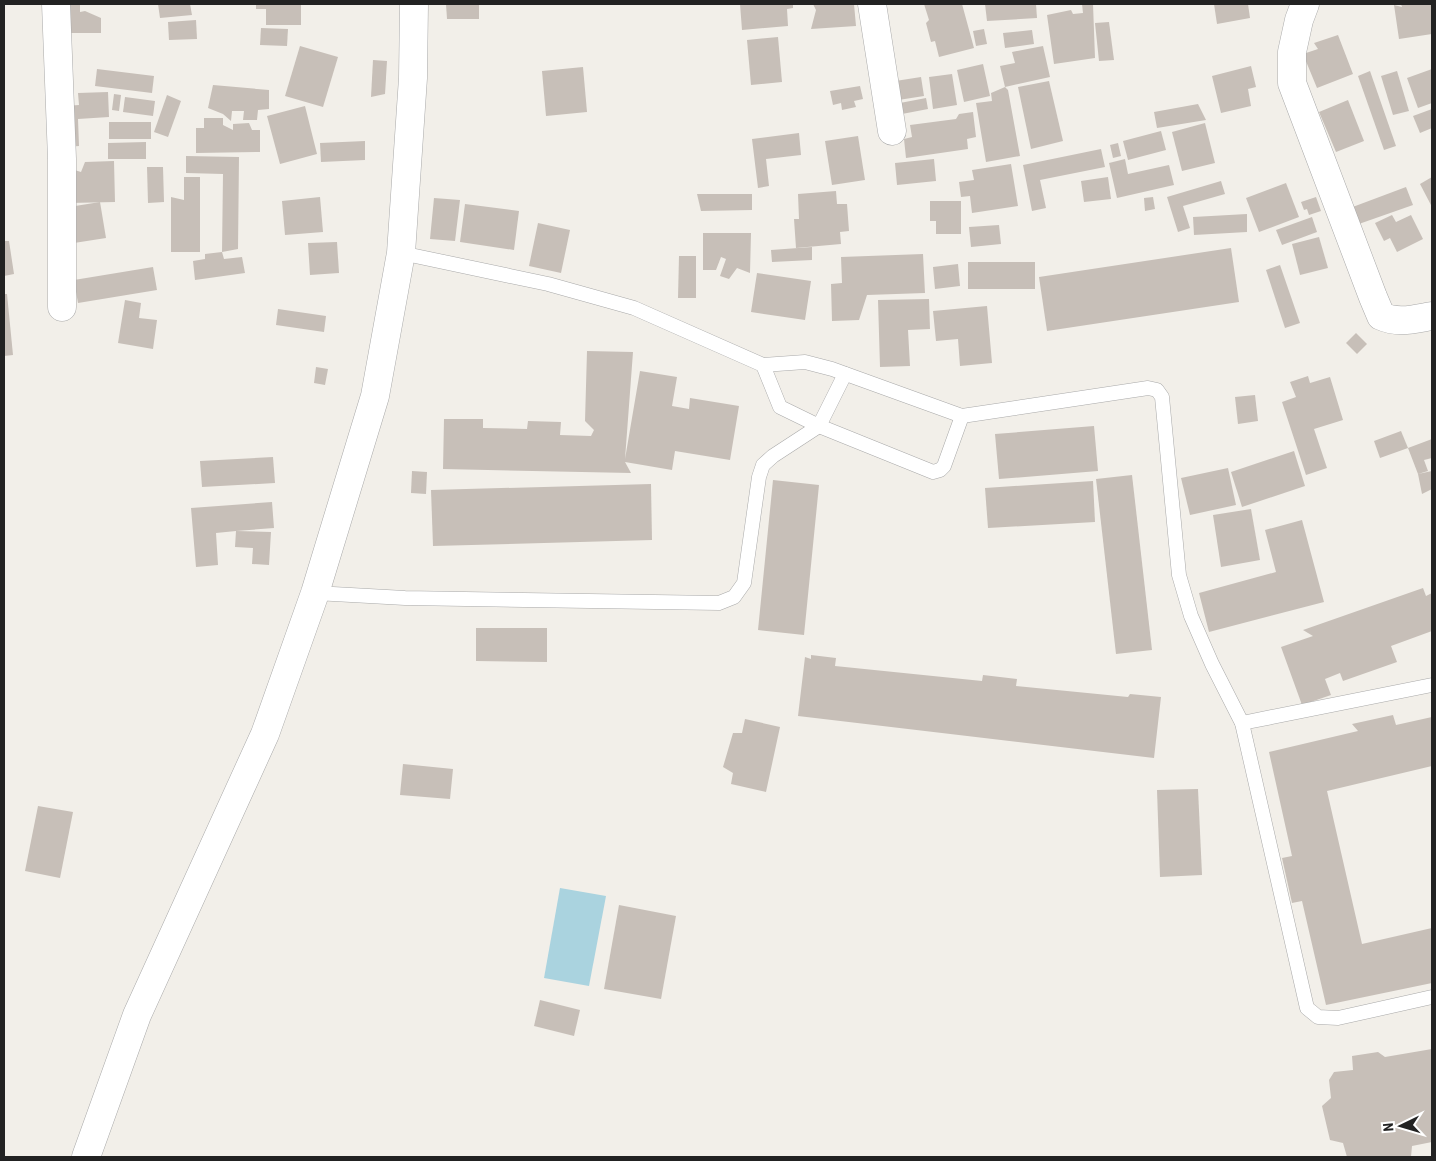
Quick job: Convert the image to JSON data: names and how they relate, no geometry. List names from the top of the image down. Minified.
{"north":"left"}
